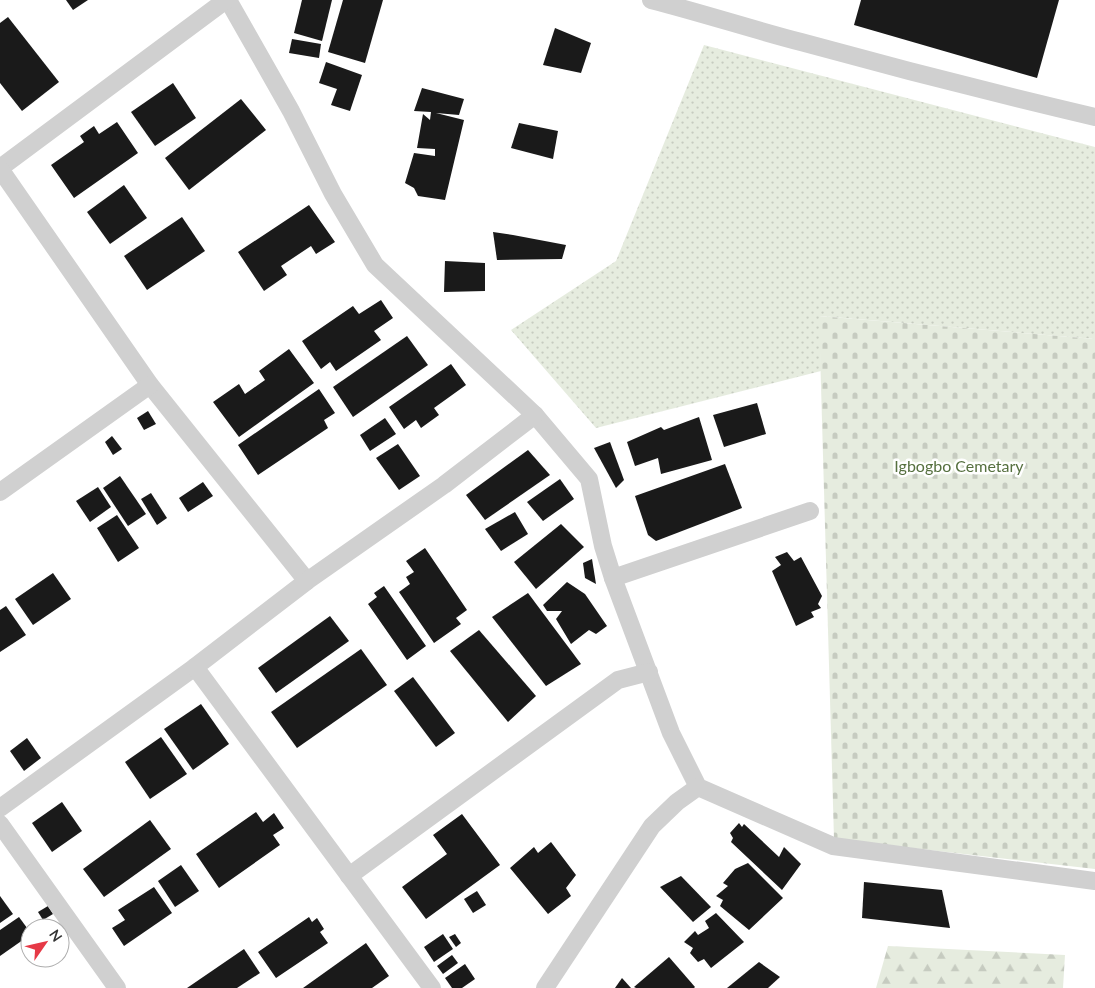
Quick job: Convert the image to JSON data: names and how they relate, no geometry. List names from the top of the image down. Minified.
{"parks":["Igbogbo Cemetary"],"north":"top right"}
